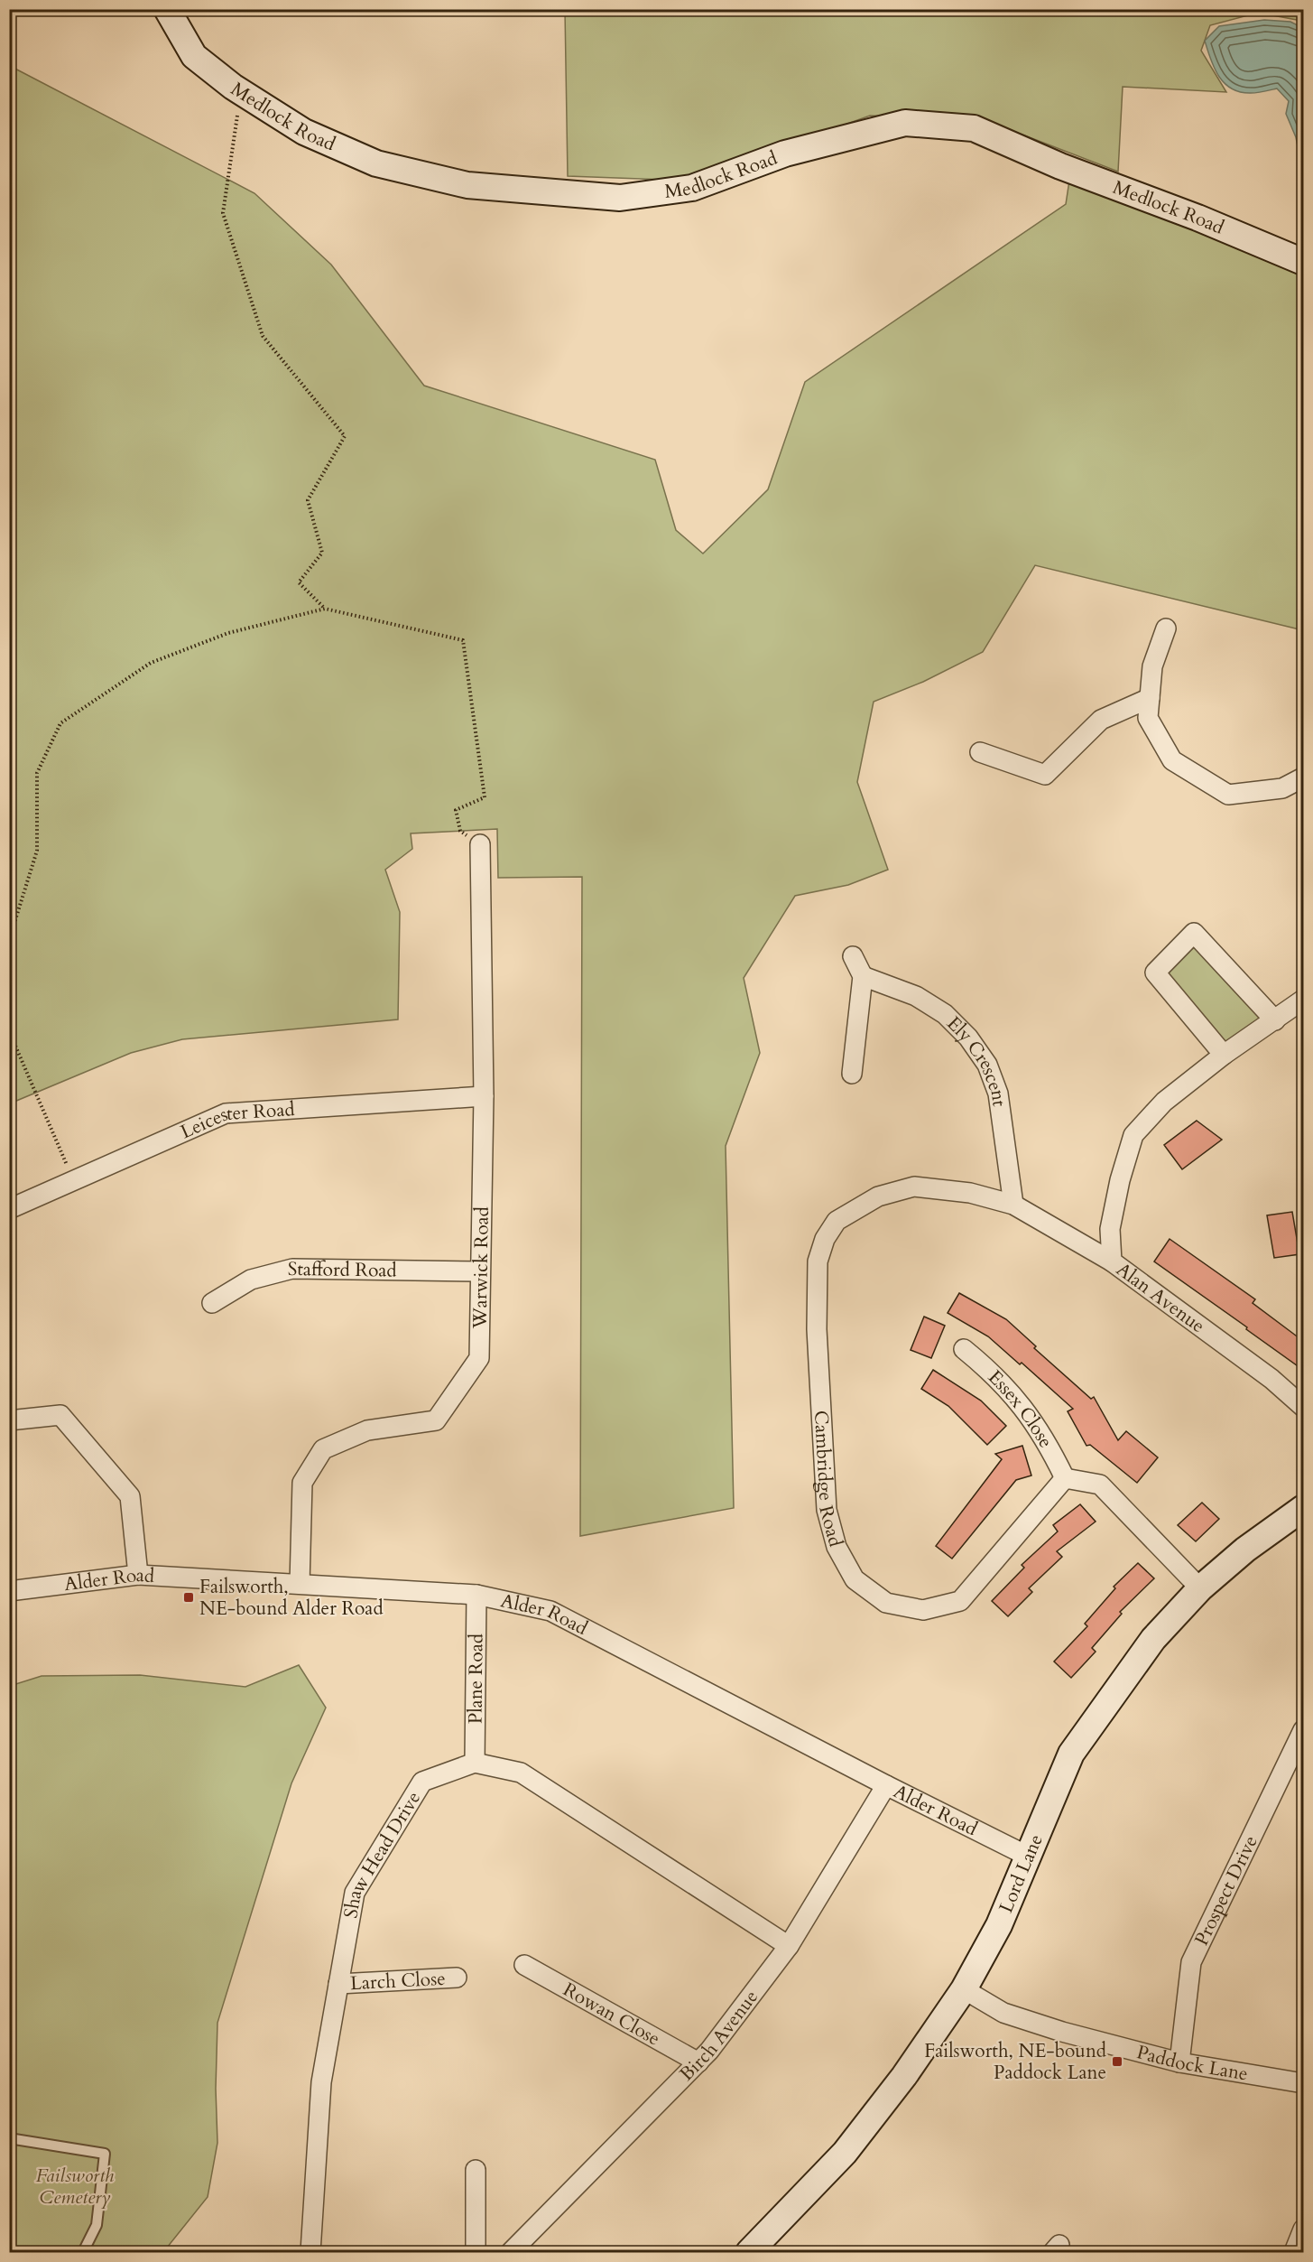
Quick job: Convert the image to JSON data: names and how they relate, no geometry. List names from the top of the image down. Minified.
{"streets":{"street":["Medlock Road","Ely Crescent","Leicester Road","Warwick Road","Stafford Road","Alan Avenue","Essex Close","Cambridge Road","Alder Road","Plane Road","Shaw Head Drive","Lord Lane","Prospect Drive","Larch Close","Rowan Close","Birch Avenue","Paddock Lane"]},"crossings":[["Ely Crescent","Cambridge Road"],["Leicester Road","Warwick Road"],["Warwick Road","Stafford Road"],["Warwick Road","Alder Road"],["Alan Avenue","Cambridge Road"],["Essex Close","Cambridge Road"],["Alder Road","Plane Road"],["Alder Road","Lord Lane"],["Alder Road","Birch Avenue"],["Plane Road","Shaw Head Drive"],["Shaw Head Drive","Larch Close"],["Lord Lane","Paddock Lane"],["Prospect Drive","Paddock Lane"],["Rowan Close","Birch Avenue"]],"parks":["Failsworth Cemetery"],"places":{"transit":["Failsworth, NE-bound Alder Road","Failsworth, NE-bound Paddock Lane"]}}
